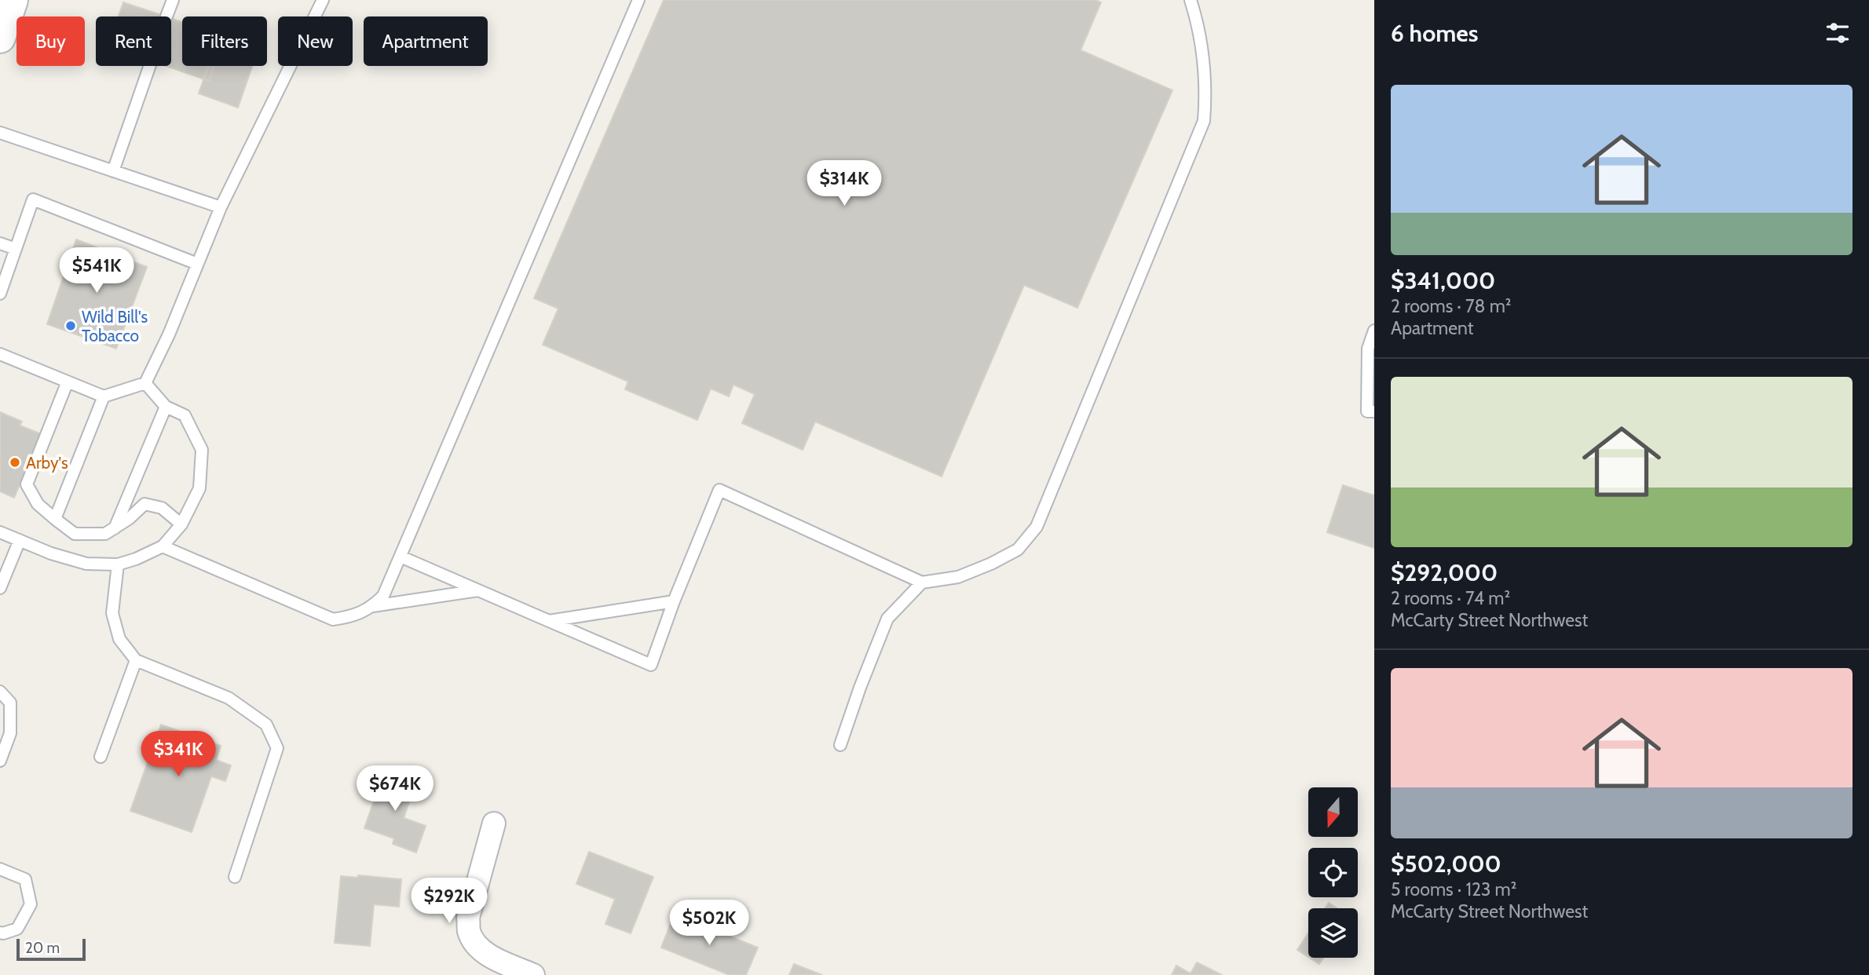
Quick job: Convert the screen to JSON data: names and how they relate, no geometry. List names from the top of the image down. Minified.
{"places":["Wild Bill's Tobacco","Arby's"],"scale_bar":"20 m","north":"bottom","page":{"heading":"6 homes","chip":["Buy","Rent","Filters","New","Apartment"],"list":[{"name":"$341,000","note":"2 rooms · 78 m² · Apartment"},{"name":"$292,000","note":"2 rooms · 74 m² · McCarty Street Northwest"},{"name":"$502,000","note":"5 rooms · 123 m² · McCarty Street Northwest"}],"price":["$314K","$541K","$341K","$674K","$292K","$502K"],"scale":"20 m"}}
